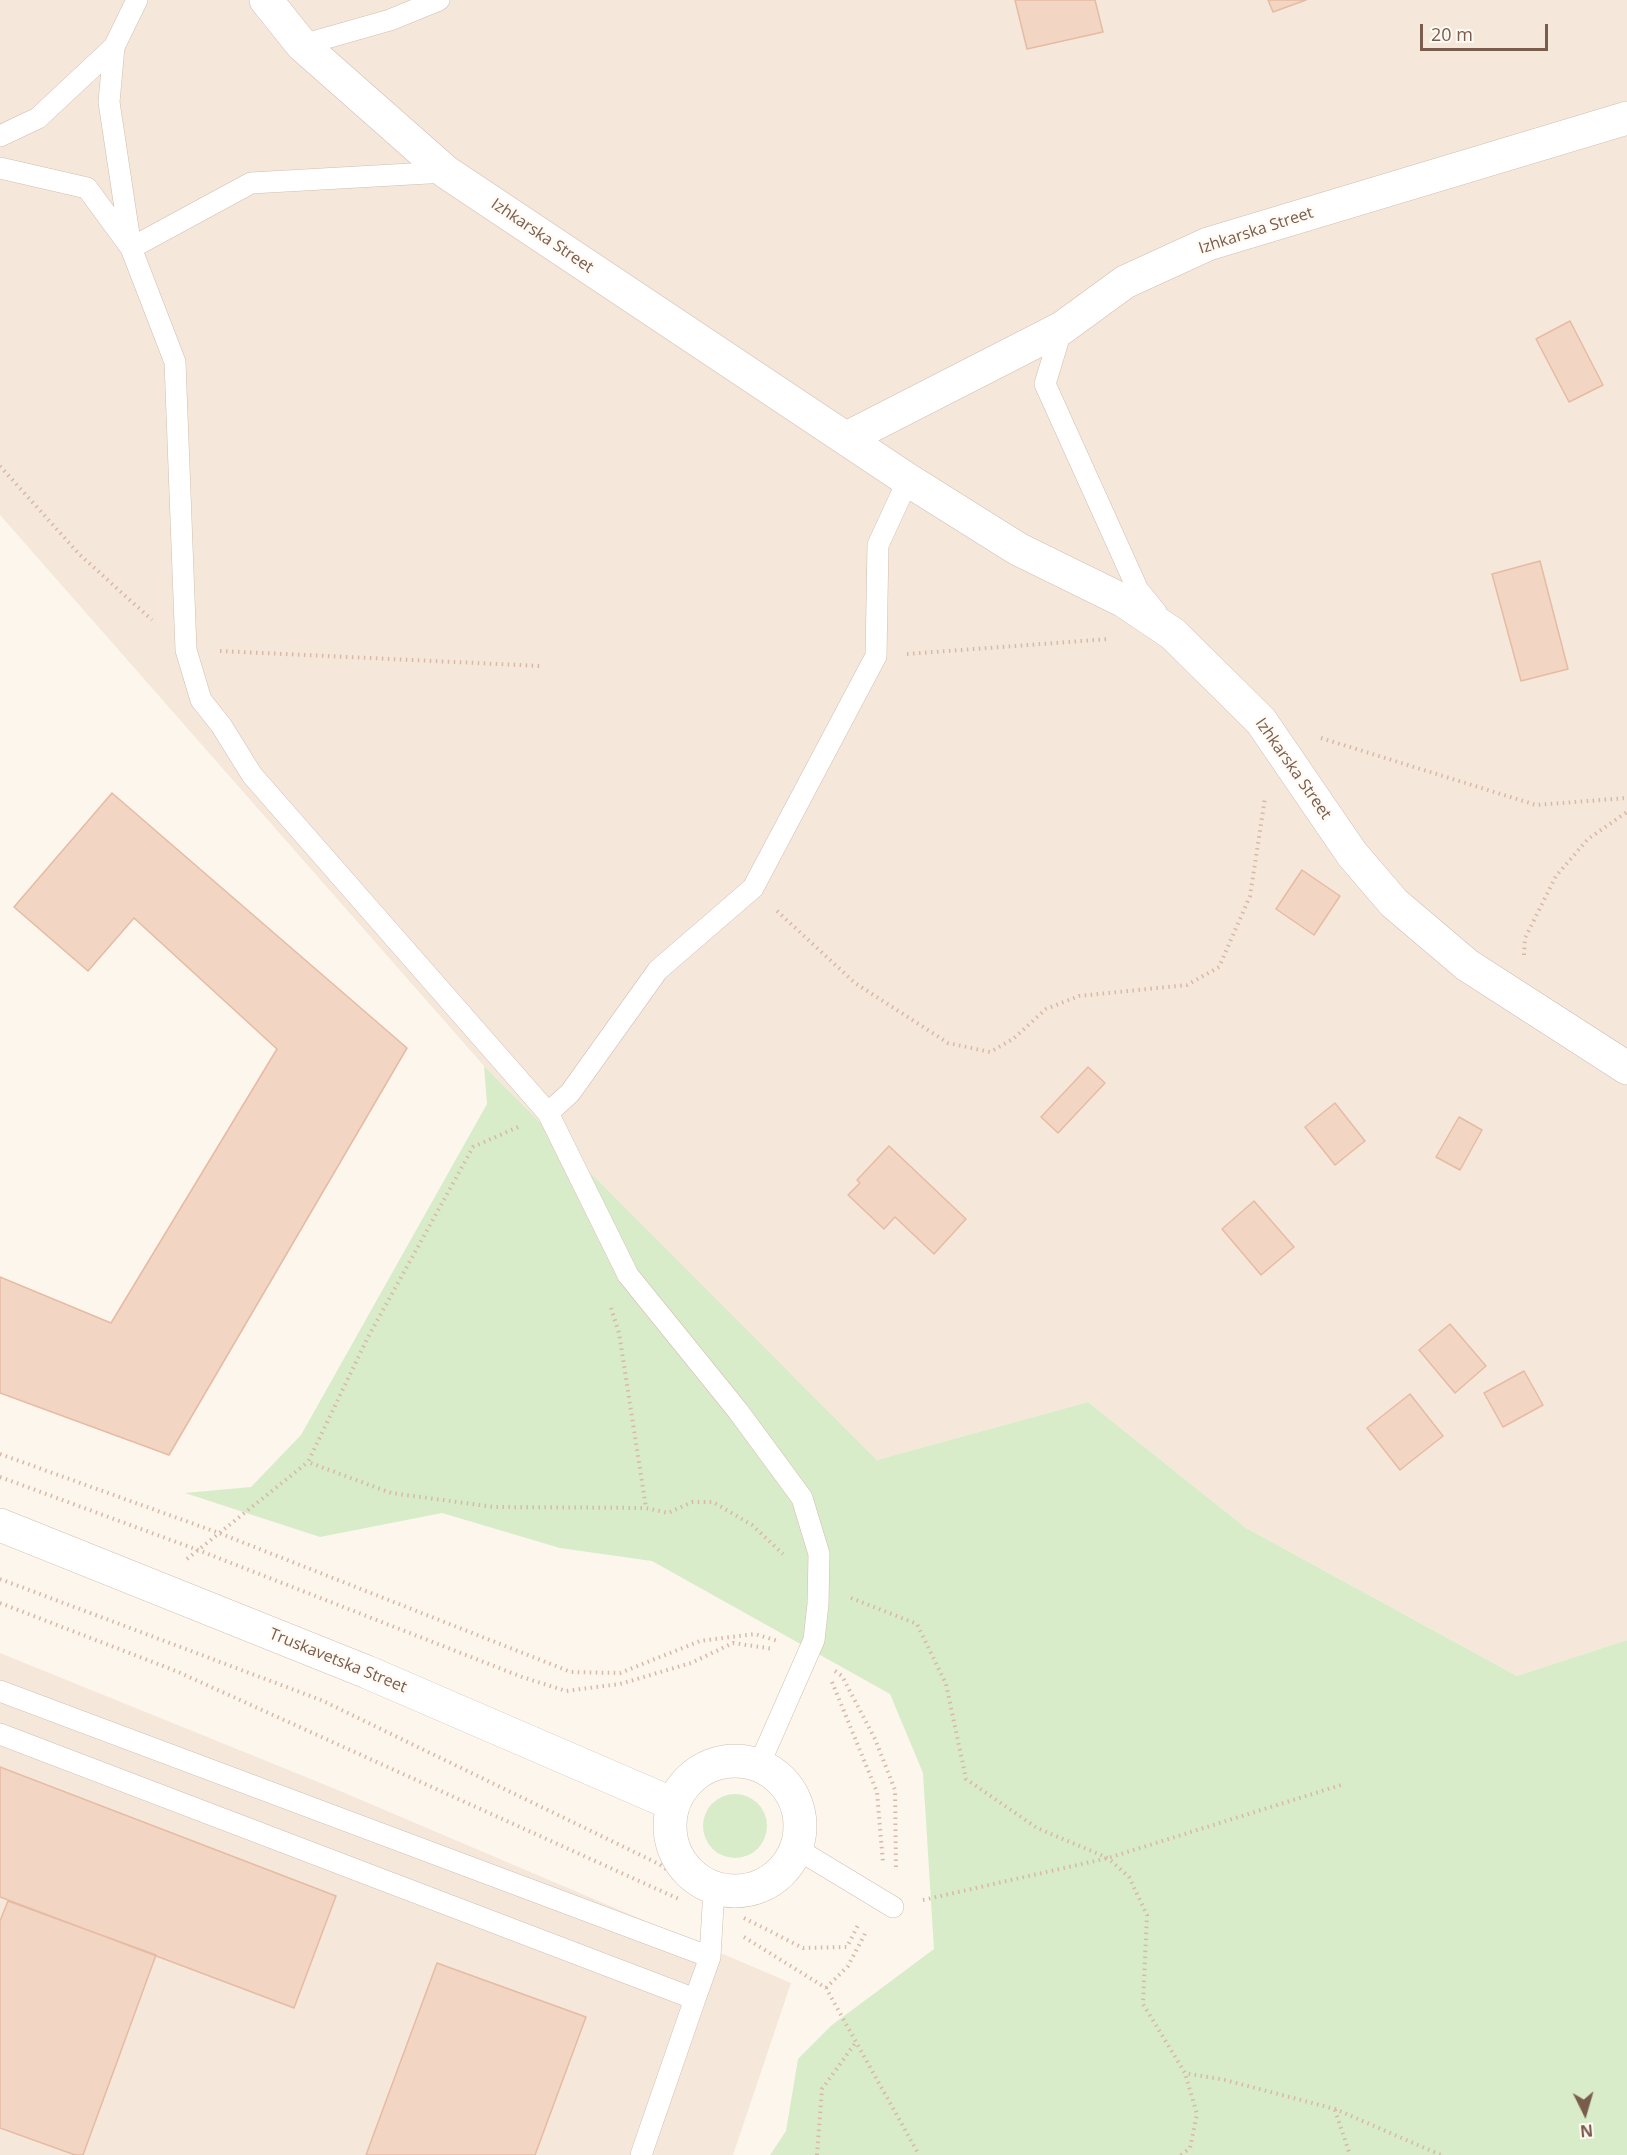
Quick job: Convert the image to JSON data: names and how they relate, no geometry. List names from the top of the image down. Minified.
{"streets":{"street":["Izhkarska Street","Truskavetska Street"]},"scale_bar":"20 m","north":"bottom"}
